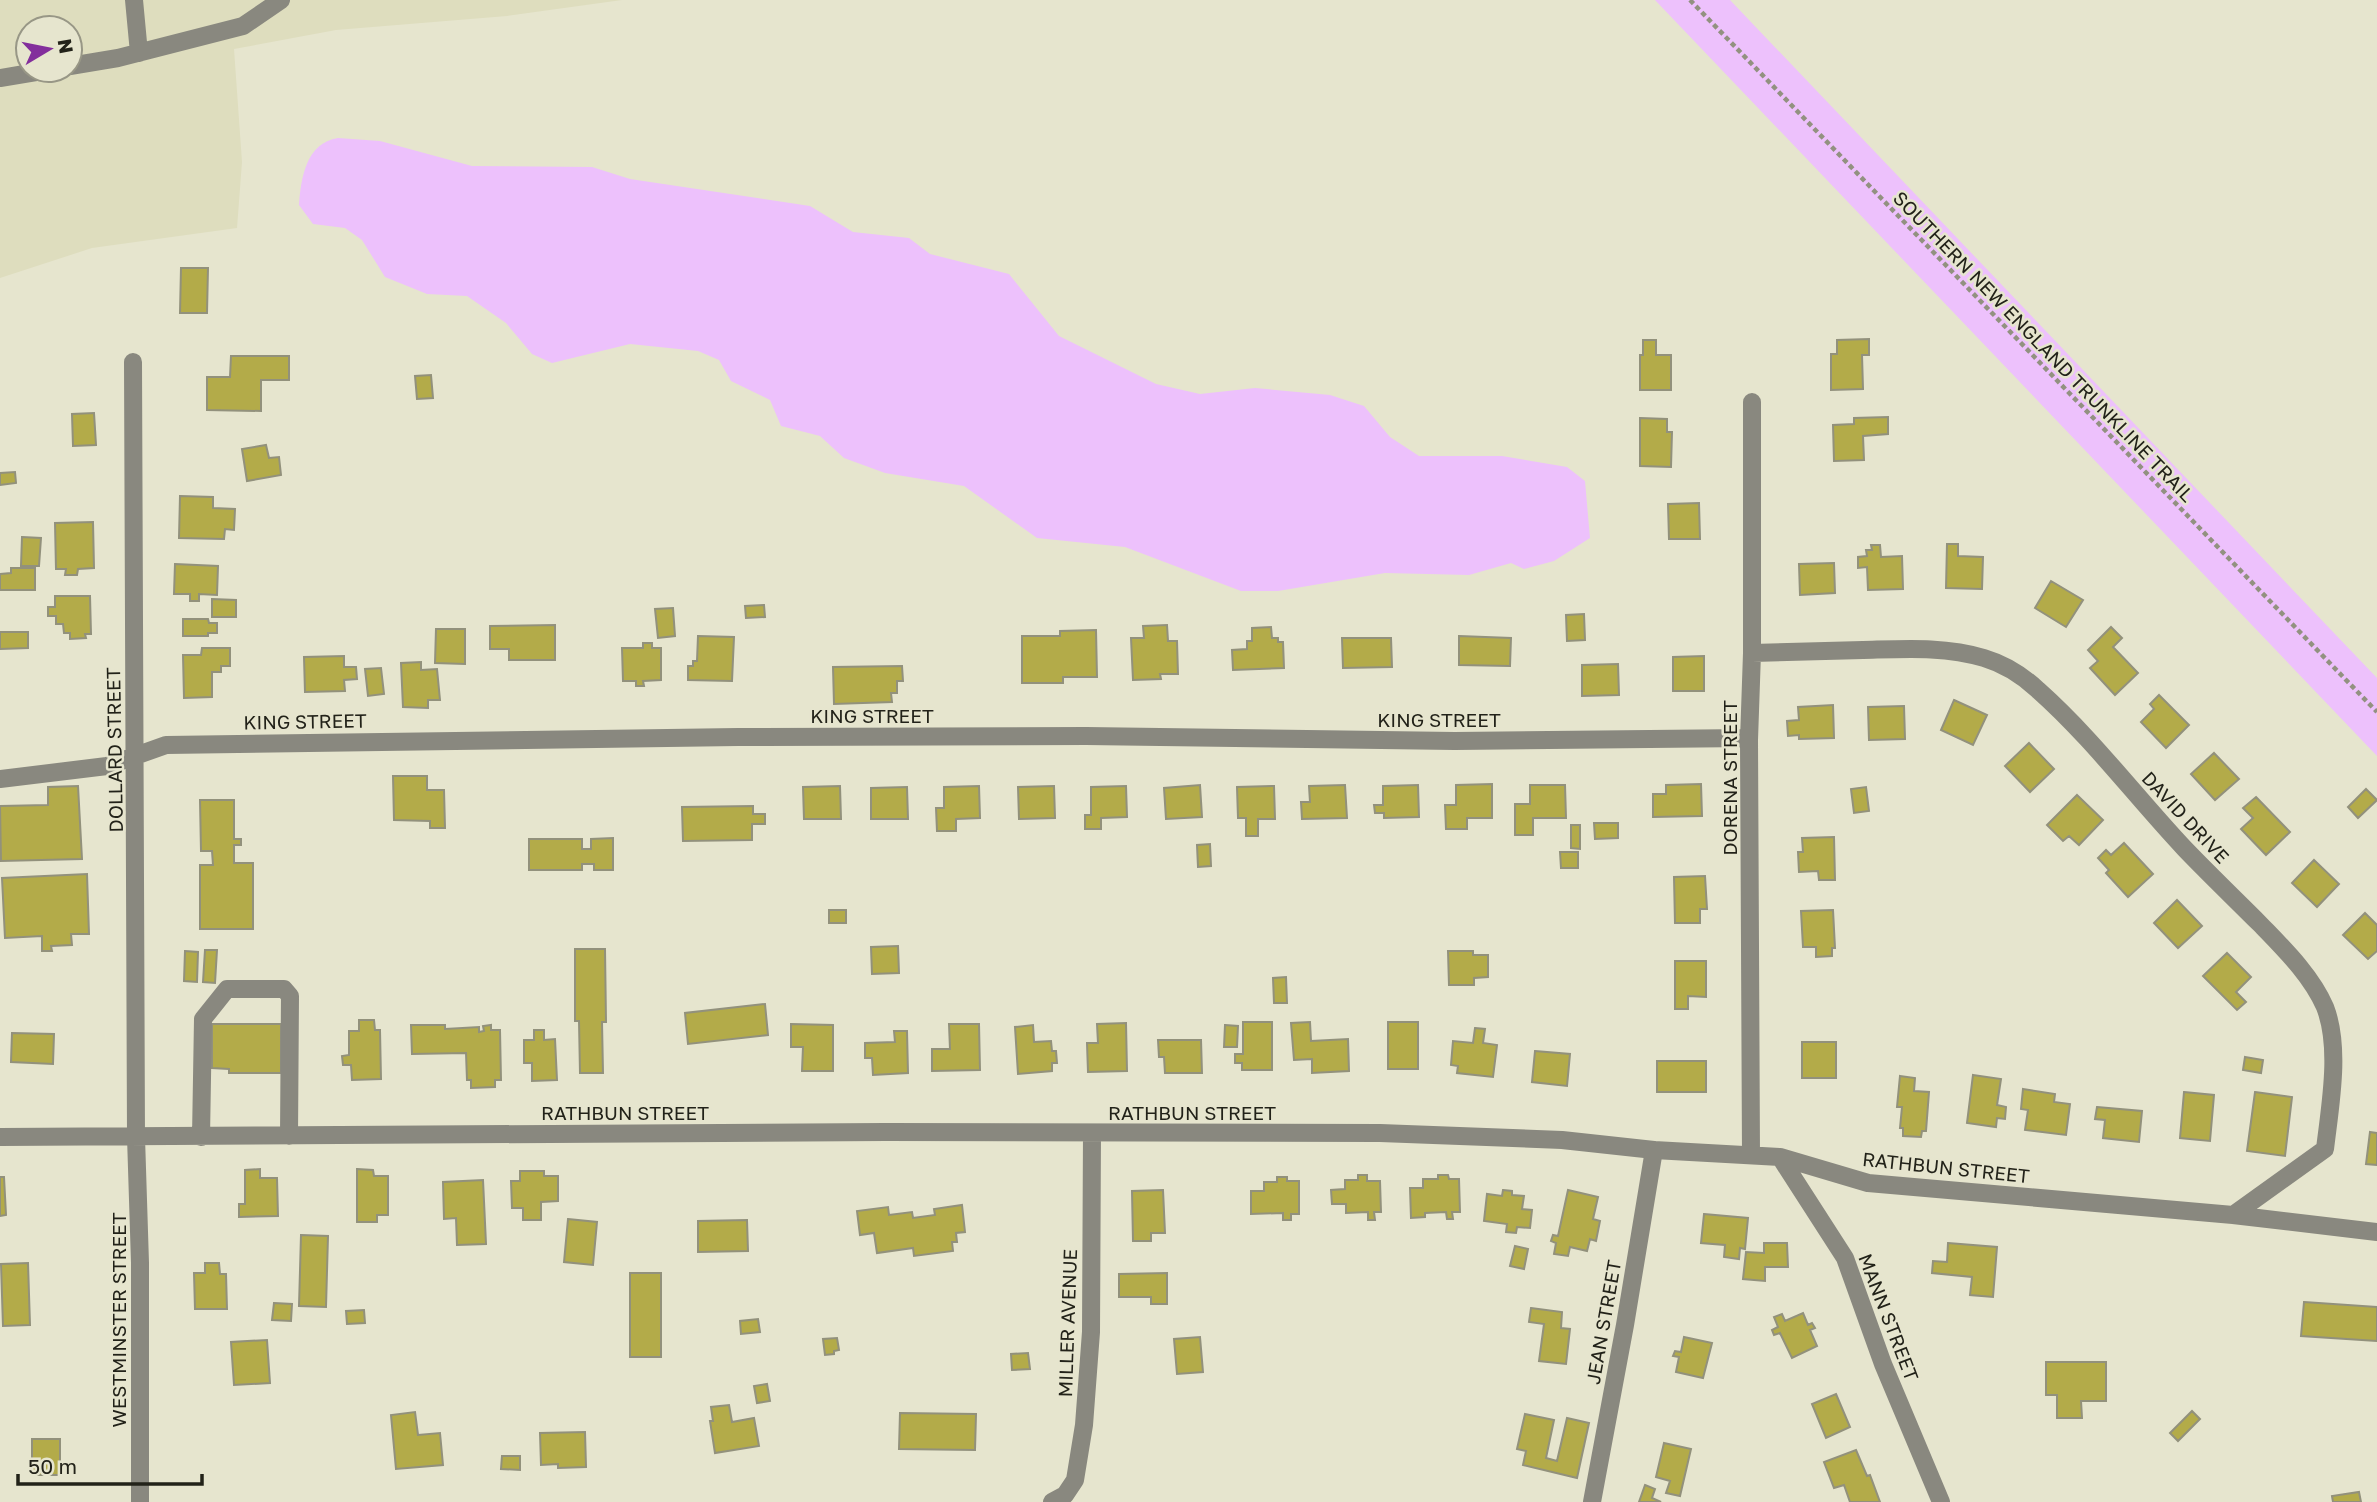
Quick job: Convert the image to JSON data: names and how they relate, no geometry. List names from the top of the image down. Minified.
{"streets":{"street":["KING STREET","DOLLARD STREET","DORENA STREET","DAVID DRIVE","RATHBUN STREET","MANN STREET","WESTMINSTER STREET","JEAN STREET","MILLER AVENUE"],"path":["SOUTHERN NEW ENGLAND TRUNKLINE TRAIL"]},"crossings":[["KING STREET","DOLLARD STREET"],["KING STREET","DORENA STREET"],["DOLLARD STREET","RATHBUN STREET"],["DOLLARD STREET","WESTMINSTER STREET"],["DORENA STREET","DAVID DRIVE"],["DORENA STREET","RATHBUN STREET"],["DAVID DRIVE","RATHBUN STREET"],["RATHBUN STREET","MANN STREET"],["RATHBUN STREET","WESTMINSTER STREET"],["RATHBUN STREET","JEAN STREET"],["RATHBUN STREET","MILLER AVENUE"]],"scale_bar":"50 m","north":"right"}
